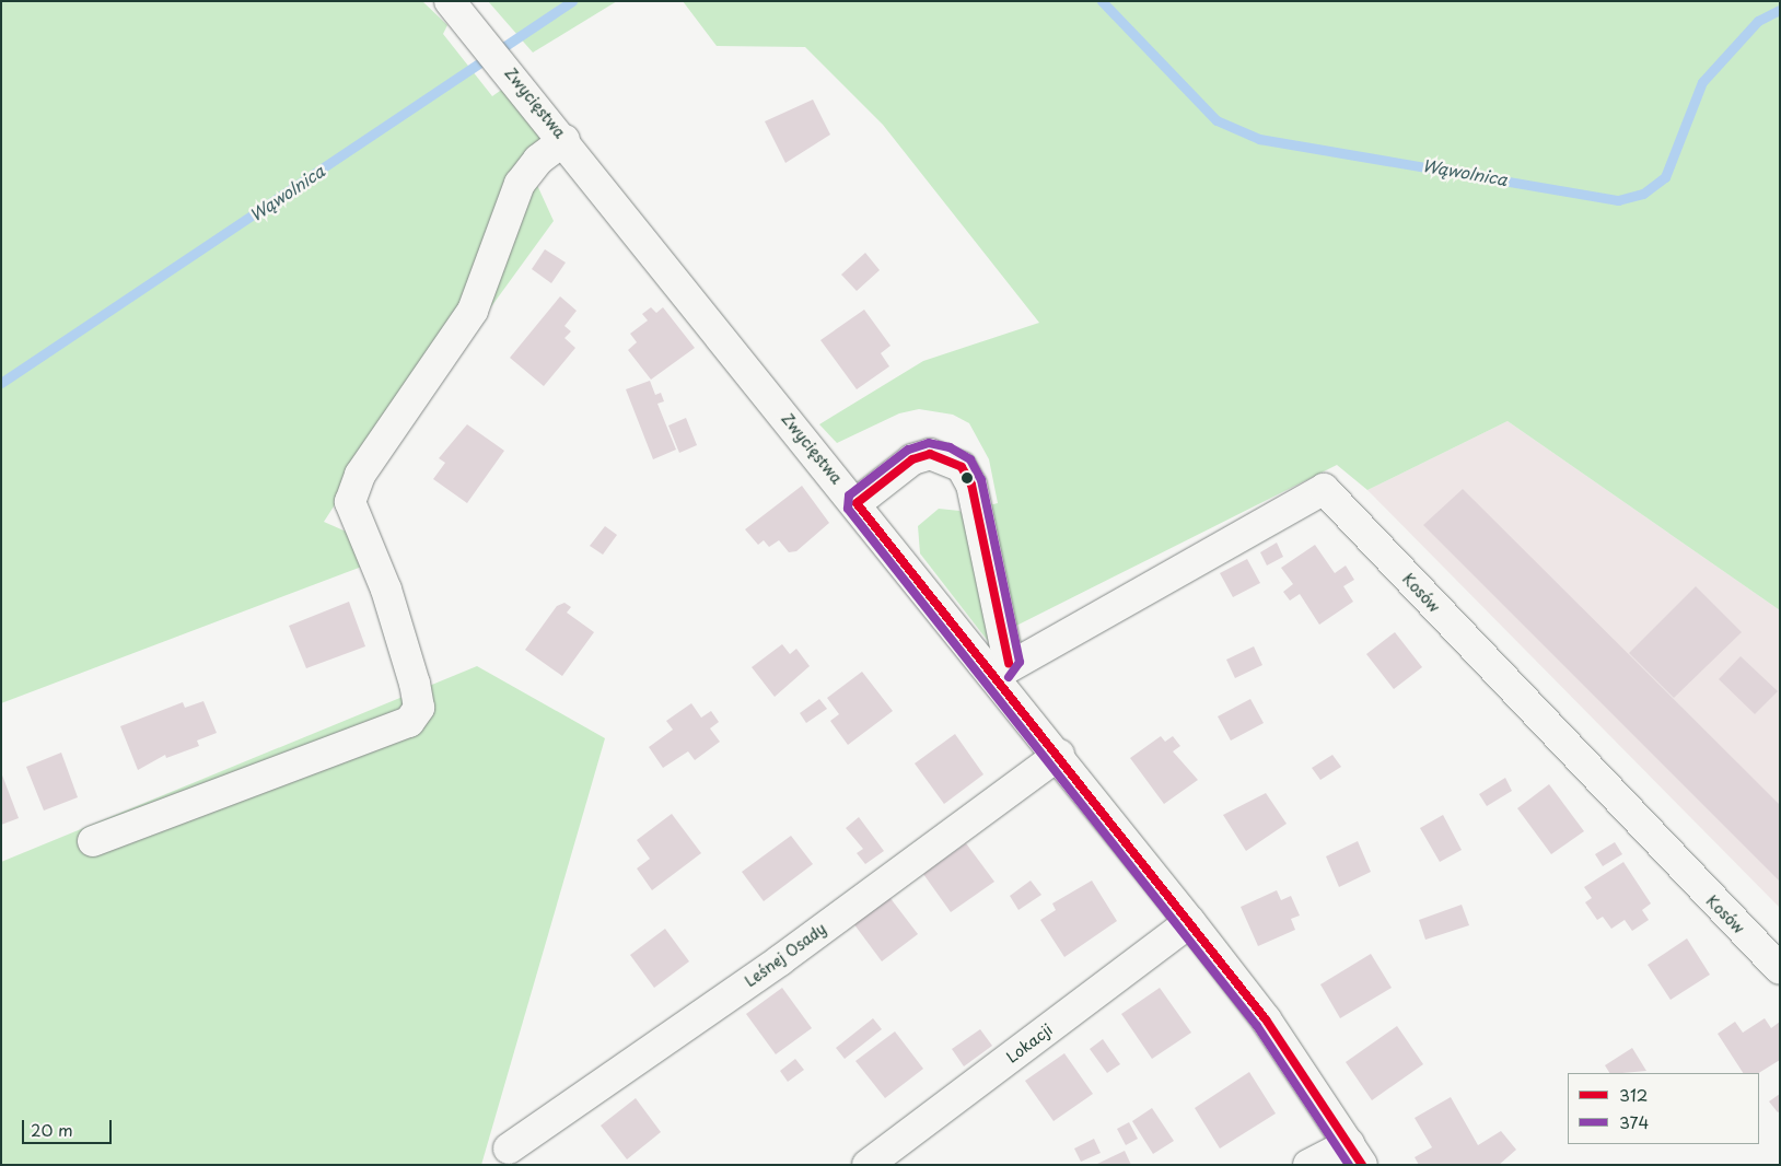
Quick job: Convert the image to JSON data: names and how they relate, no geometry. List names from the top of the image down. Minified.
{"streets":{"street":["Zwycięstwa","Kosów","Leśnej Osady","Lokacji"]},"crossings":[["Zwycięstwa","Kosów"],["Zwycięstwa","Leśnej Osady"],["Zwycięstwa","Lokacji"]],"water":["Wąwolnica"],"lines":["transit line 374","transit line 312"],"legend":["312","374"],"scale_bar":"20 m"}
